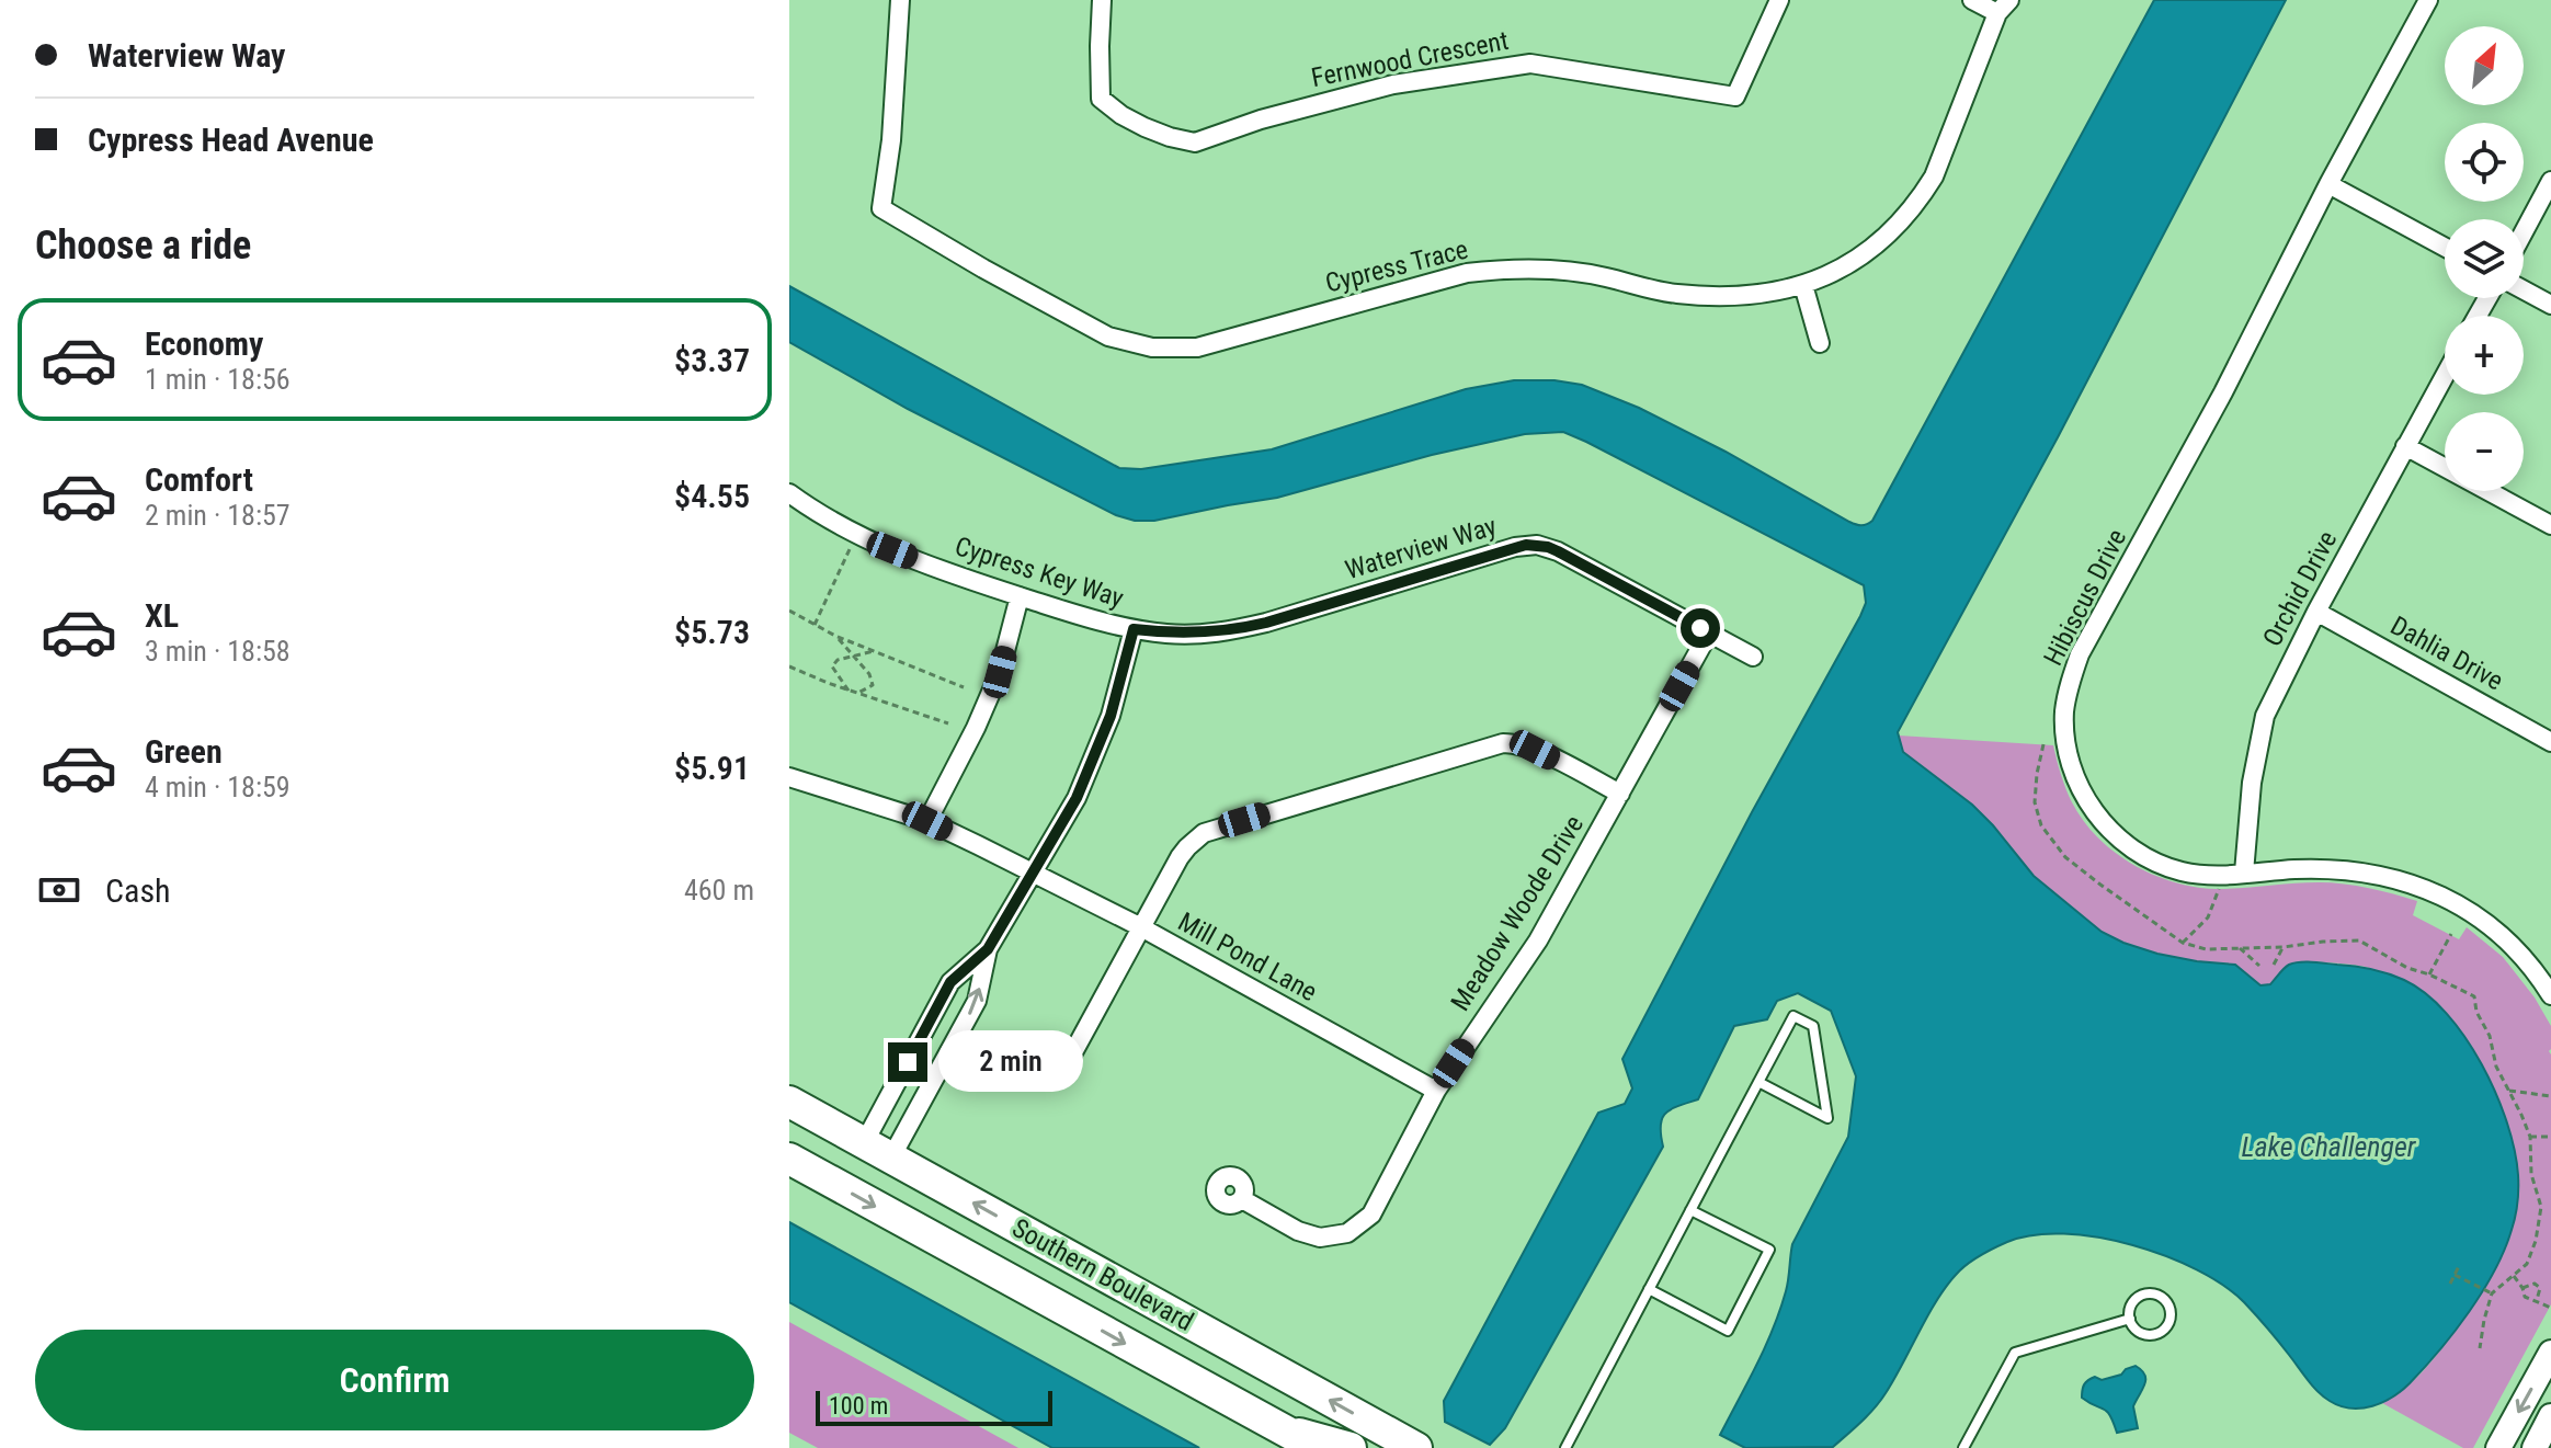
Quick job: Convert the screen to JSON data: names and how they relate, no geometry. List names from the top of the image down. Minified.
{"streets":{"highway":["Southern Boulevard"],"street":["Fernwood Crescent","Cypress Trace","Waterview Way","Cypress Key Way","Orchid Drive","Hibiscus Drive","Dahlia Drive","Meadow Woode Drive","Mill Pond Lane"]},"crossings":[["Waterview Way","Cypress Key Way"],["Waterview Way","Meadow Woode Drive"],["Orchid Drive","Hibiscus Drive"],["Orchid Drive","Dahlia Drive"],["Meadow Woode Drive","Mill Pond Lane"]],"water":["Lake Challenger"],"scale_bar":"100 m","north":"top right","page":{"banner":["Waterview Way","Cypress Head Avenue"],"map_buttons":["+","−"],"heading":"Choose a ride","list":[{"name":"Economy","note":"1 min · 18:56","value":"$3.37"},{"name":"Comfort","note":"2 min · 18:57","value":"$4.55"},{"name":"XL","note":"3 min · 18:58","value":"$5.73"},{"name":"Green","note":"4 min · 18:59","value":"$5.91"}],"pay":["Cash","460 m"],"bubble":"2 min","buttons":"Confirm","scale":"100 m"}}
